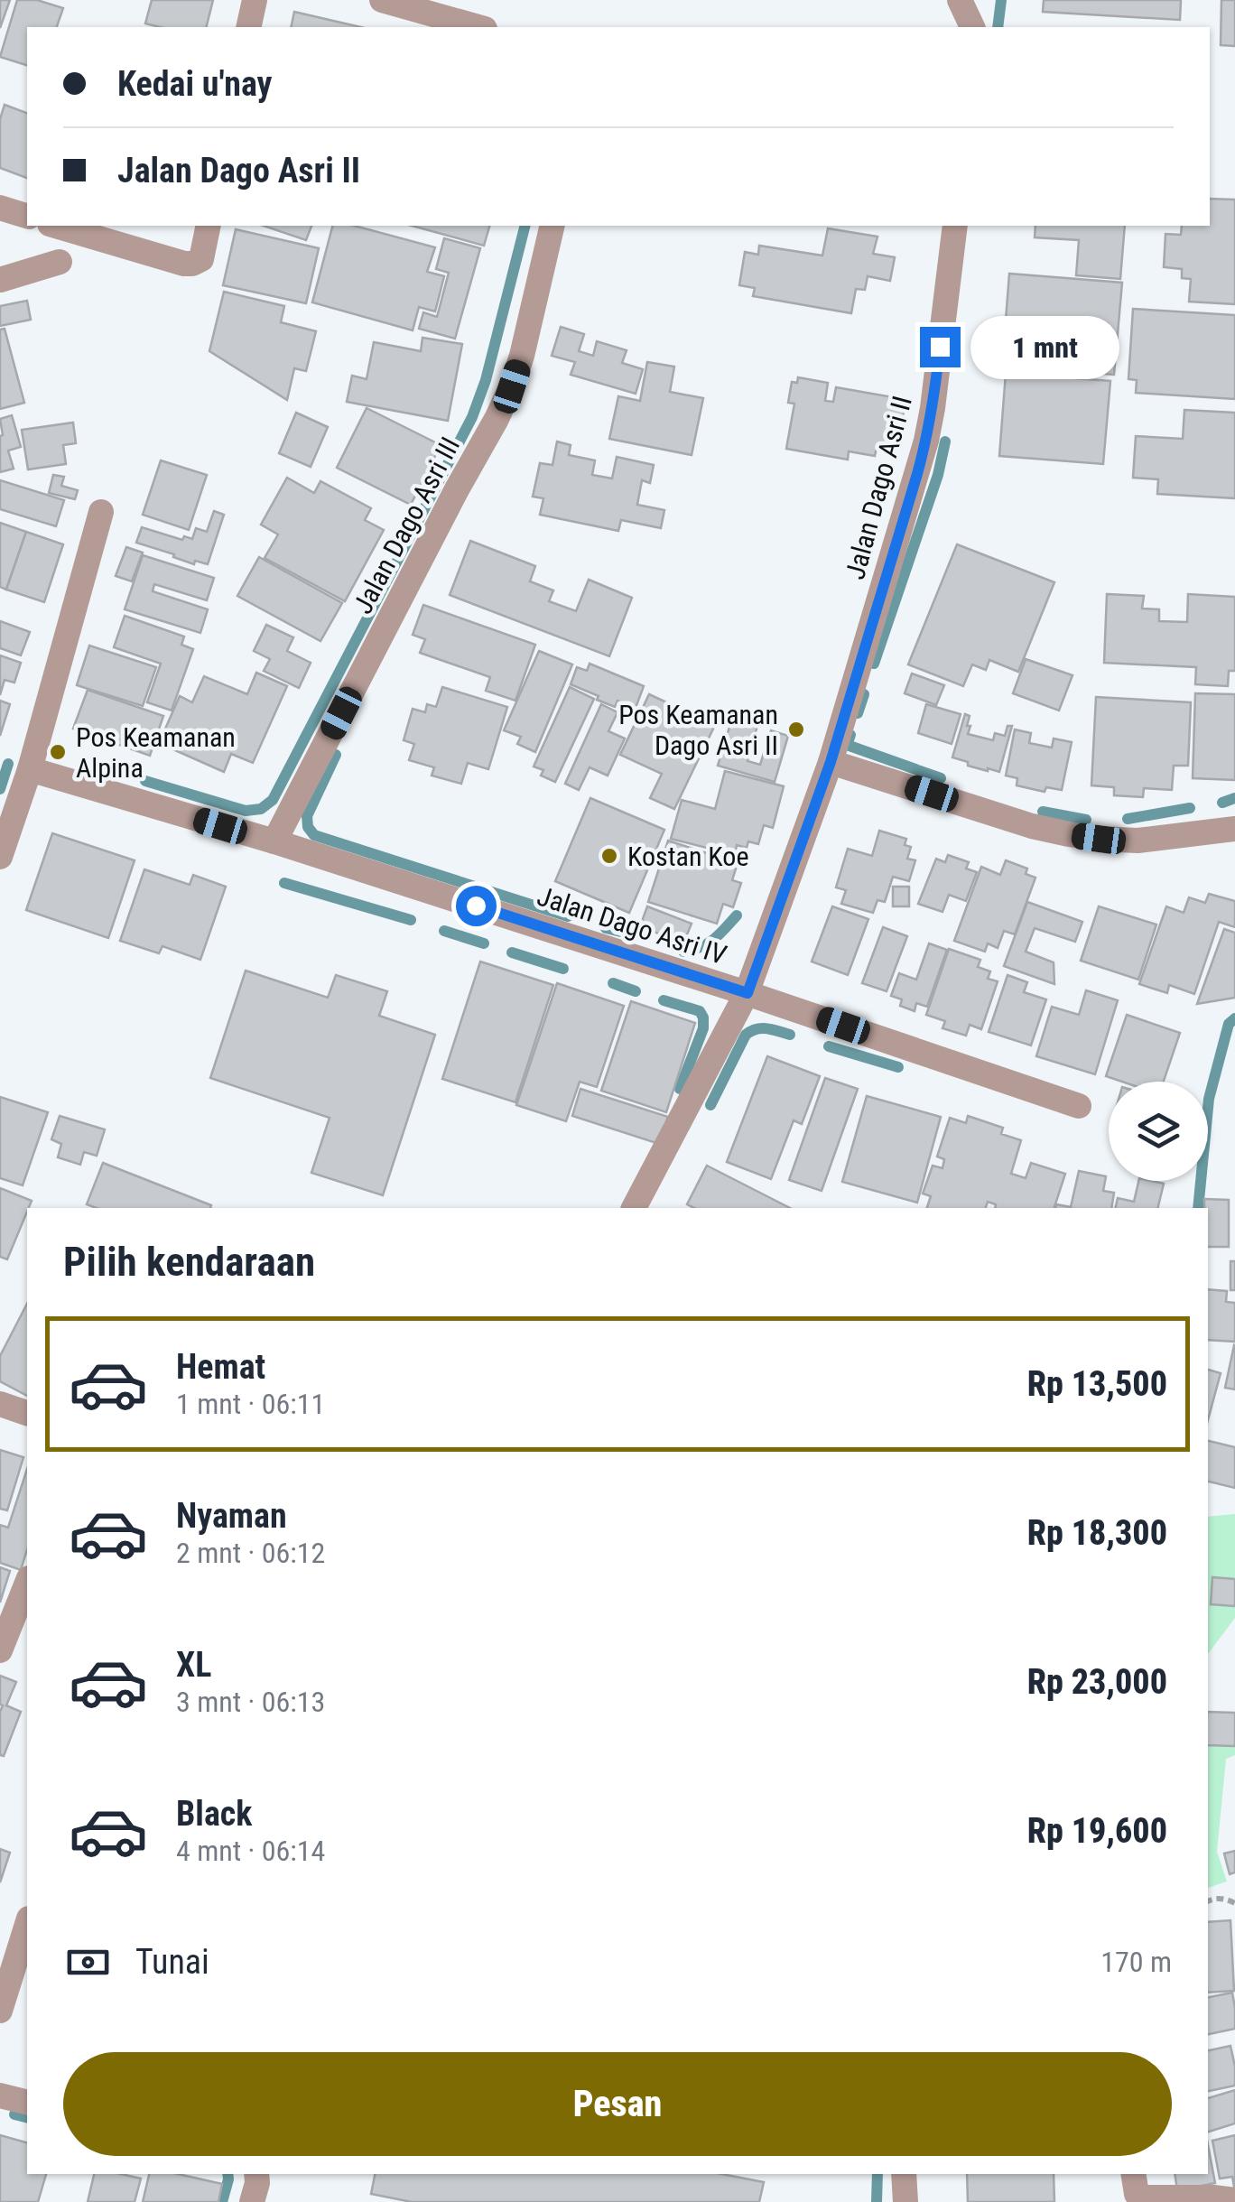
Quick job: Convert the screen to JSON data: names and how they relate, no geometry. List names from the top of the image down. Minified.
{"streets":{"street":["Jalan Dago Asri II","Jalan Dago Asri III","Jalan Dago Asri IV"]},"crossings":[["Jalan Dago Asri II","Jalan Dago Asri IV"],["Jalan Dago Asri III","Jalan Dago Asri IV"]],"places":["Pos Keamanan Dago Asri II","Pos Keamanan Alpina","Kostan Koe"],"page":{"banner":["Kedai u'nay","Jalan Dago Asri II"],"bubble":"1 mnt","heading":"Pilih kendaraan","list":[{"name":"Hemat","note":"1 mnt · 06:11","value":"Rp 13,500"},{"name":"Nyaman","note":"2 mnt · 06:12","value":"Rp 18,300"},{"name":"XL","note":"3 mnt · 06:13","value":"Rp 23,000"},{"name":"Black","note":"4 mnt · 06:14","value":"Rp 19,600"}],"pay":["Tunai","170 m"],"buttons":"Pesan"}}
